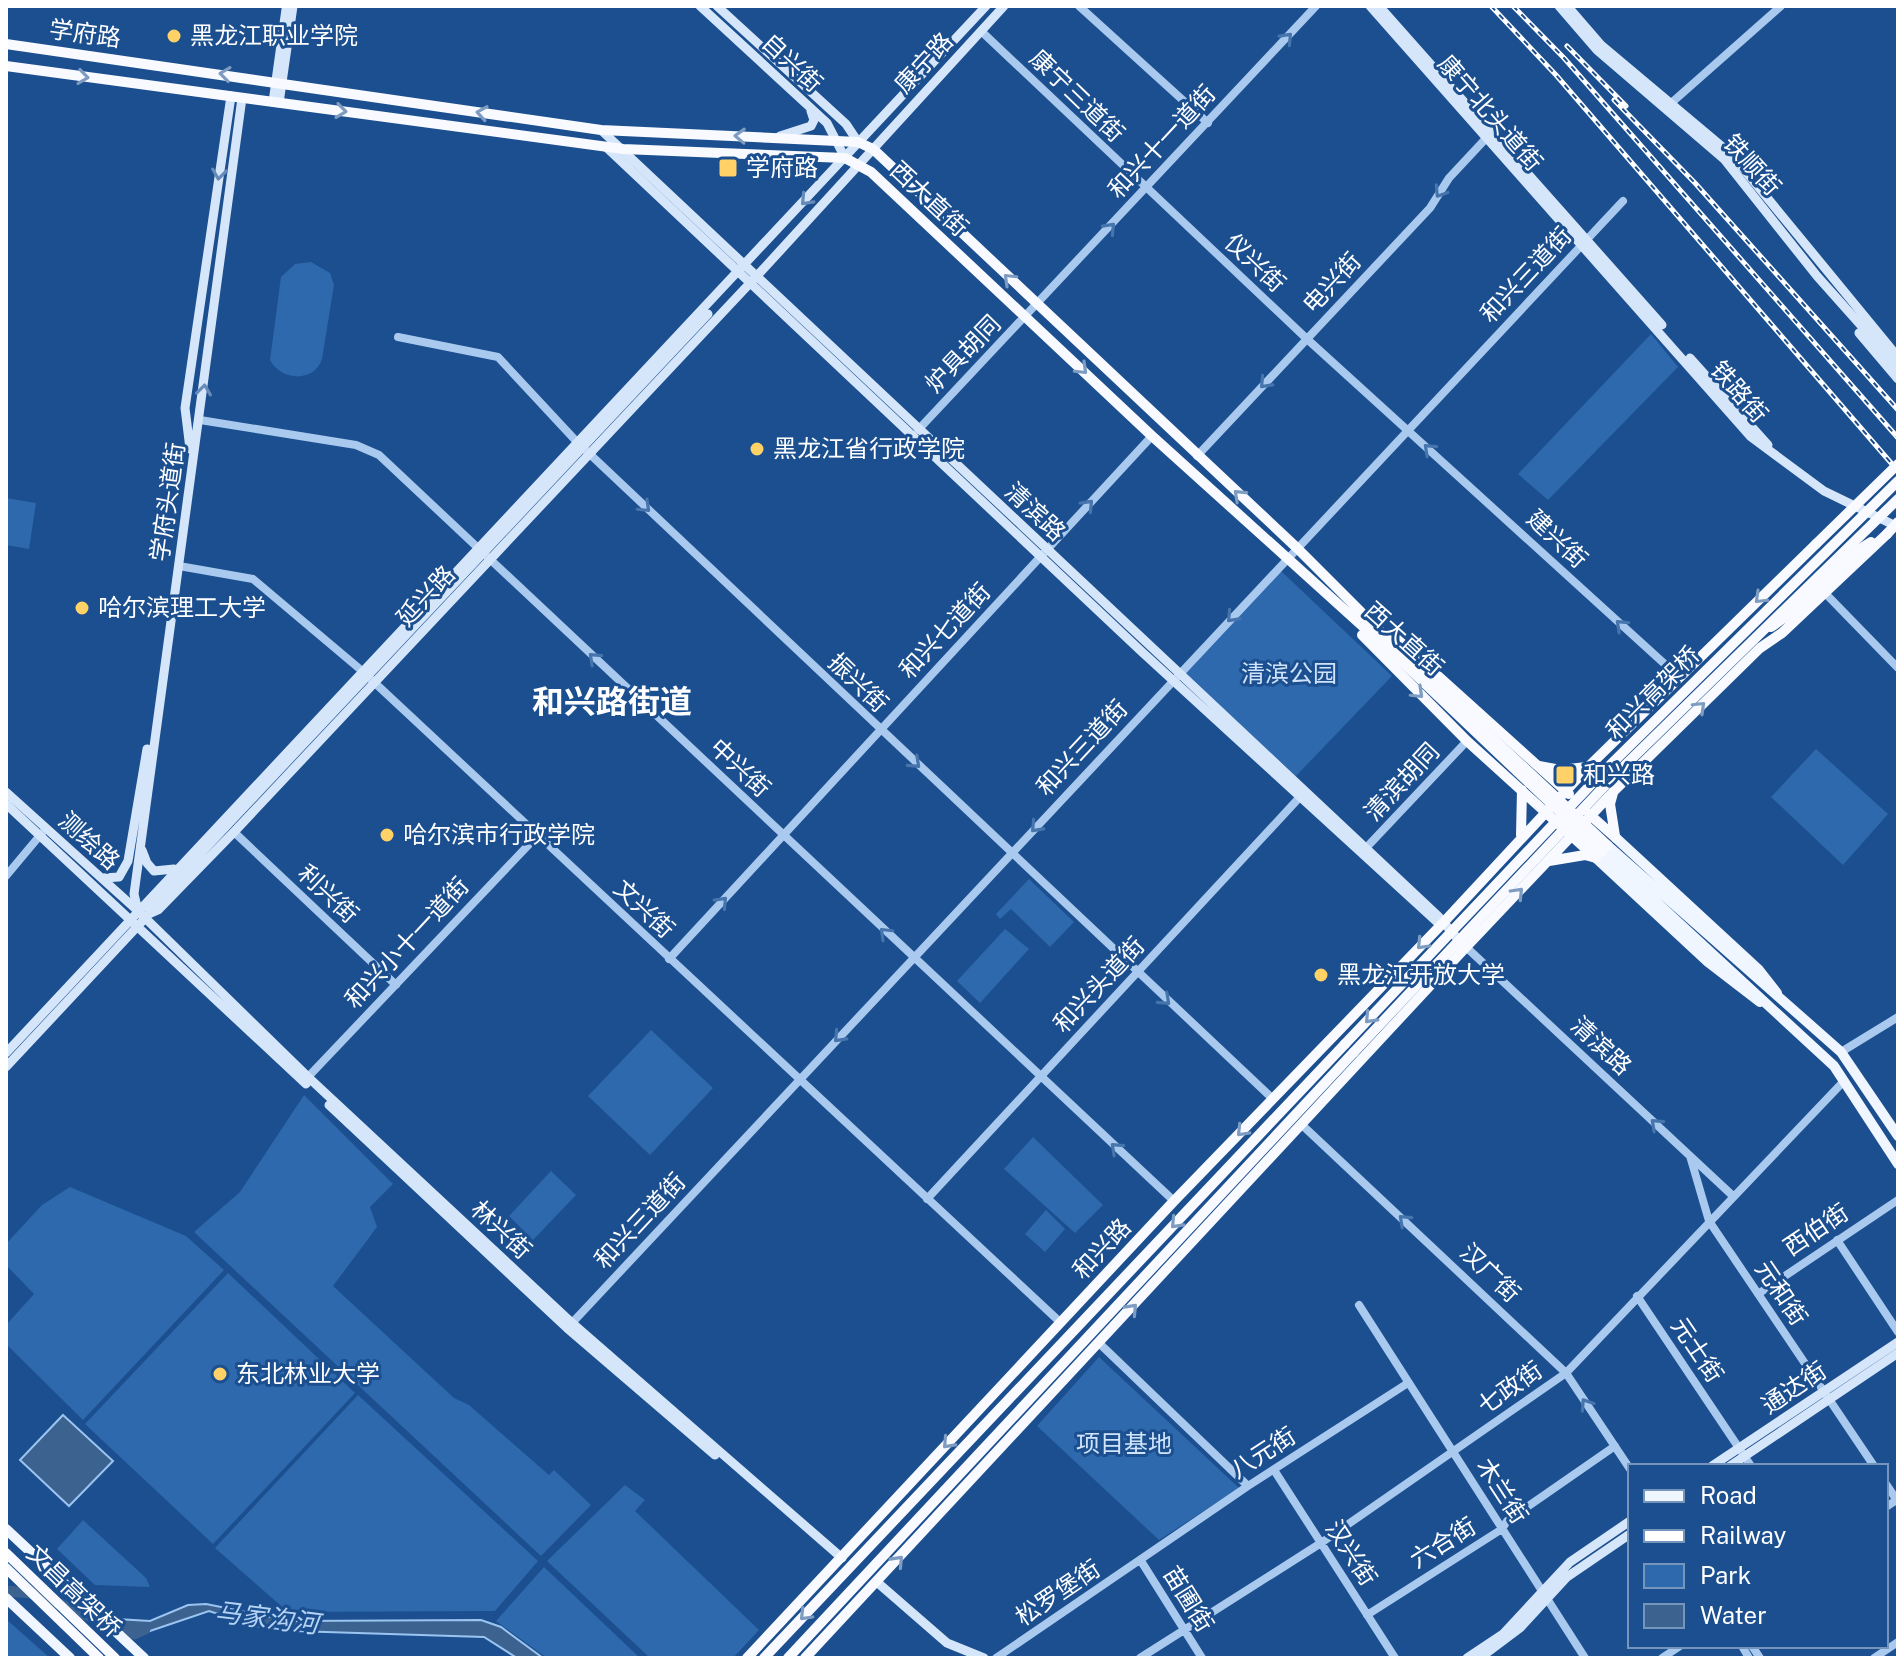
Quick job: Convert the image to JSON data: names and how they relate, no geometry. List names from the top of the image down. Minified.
{"streets":{"highway":["学府路","西大直街","和兴高架桥","和兴路","文昌高架桥"],"main road":["自兴街","康宁路","康宁北头道街","铁顺街","铁路街","学府头道街","清滨路","延兴路","测绘路","林兴街","通达街"],"street":["康宁三道街","和兴十一道街","仪兴街","和兴三道街","电兴街","炉具胡同","建兴街","和兴七道街","振兴街","中兴街","清滨胡同","利兴街","文兴街","和兴小十一道街","和兴头道街","西伯街","汉广街","元和街","元士街","七政街","八元街","木兰街","六合街","汉兴街","松罗堡街","苗圃街"]},"crossings":[["学府路","自兴街"],["学府路","康宁路"],["学府路","西大直街"],["学府路","学府头道街"],["学府路","清滨路"],["学府路","延兴路"],["自兴街","康宁路"],["自兴街","延兴路"],["康宁路","康宁三道街"],["康宁路","西大直街"],["康宁路","延兴路"],["康宁三道街","和兴十一道街"],["康宁三道街","仪兴街"],["康宁北头道街","和兴三道街"],["康宁北头道街","电兴街"],["康宁北头道街","铁路街"],["和兴十一道街","西大直街"],["和兴十一道街","仪兴街"],["和兴十一道街","炉具胡同"],["西大直街","和兴三道街"],["西大直街","电兴街"],["西大直街","炉具胡同"],["西大直街","延兴路"],["西大直街","和兴七道街"],["西大直街","七政街"],["仪兴街","和兴三道街"],["仪兴街","电兴街"],["仪兴街","建兴街"],["和兴三道街","铁路街"],["和兴三道街","清滨路"],["和兴三道街","建兴街"],["和兴三道街","振兴街"],["和兴三道街","中兴街"],["和兴三道街","文兴街"],["和兴三道街","林兴街"],["炉具胡同","清滨路"],["学府头道街","延兴路"],["学府头道街","中兴街"],["学府头道街","测绘路"],["学府头道街","文兴街"],["学府头道街","林兴街"],["清滨路","延兴路"],["清滨路","和兴七道街"],["清滨路","清滨胡同"],["清滨路","和兴头道街"],["清滨路","和兴路"],["清滨路","元和街"],["清滨路","七政街"],["建兴街","和兴路"],["延兴路","振兴街"],["延兴路","中兴街"],["延兴路","测绘路"],["延兴路","利兴街"],["延兴路","文兴街"],["延兴路","林兴街"],["和兴七道街","振兴街"],["和兴七道街","中兴街"],["和兴七道街","文兴街"],["振兴街","和兴头道街"],["振兴街","和兴路"],["和兴高架桥","和兴路"],["中兴街","和兴头道街"],["中兴街","和兴路"],["测绘路","林兴街"],["利兴街","和兴小十一道街"],["文兴街","和兴小十一道街"],["文兴街","和兴头道街"],["文兴街","和兴路"],["和兴小十一道街","林兴街"],["林兴街","和兴路"],["西伯街","元和街"],["汉广街","七政街"],["汉广街","六合街"],["元和街","七政街"],["元和街","通达街"],["元士街","七政街"],["元士街","通达街"],["七政街","木兰街"],["七政街","汉兴街"],["七政街","苗圃街"],["八元街","木兰街"],["八元街","汉兴街"],["八元街","松罗堡街"],["八元街","苗圃街"],["木兰街","六合街"],["六合街","汉兴街"],["松罗堡街","苗圃街"]],"one_way":["和兴十一道街","和兴三道街","电兴街","建兴街","和兴七道街","振兴街","中兴街","汉广街"],"districts":["和兴路街道"],"water":["马家沟河"],"parks":["清滨公园","项目基地"],"places":{"other":["黑龙江职业学院","黑龙江省行政学院","哈尔滨理工大学","哈尔滨市行政学院","黑龙江开放大学","东北林业大学"],"transit":["学府路","和兴路"]},"legend":["Road","Railway","Park","Water"]}
